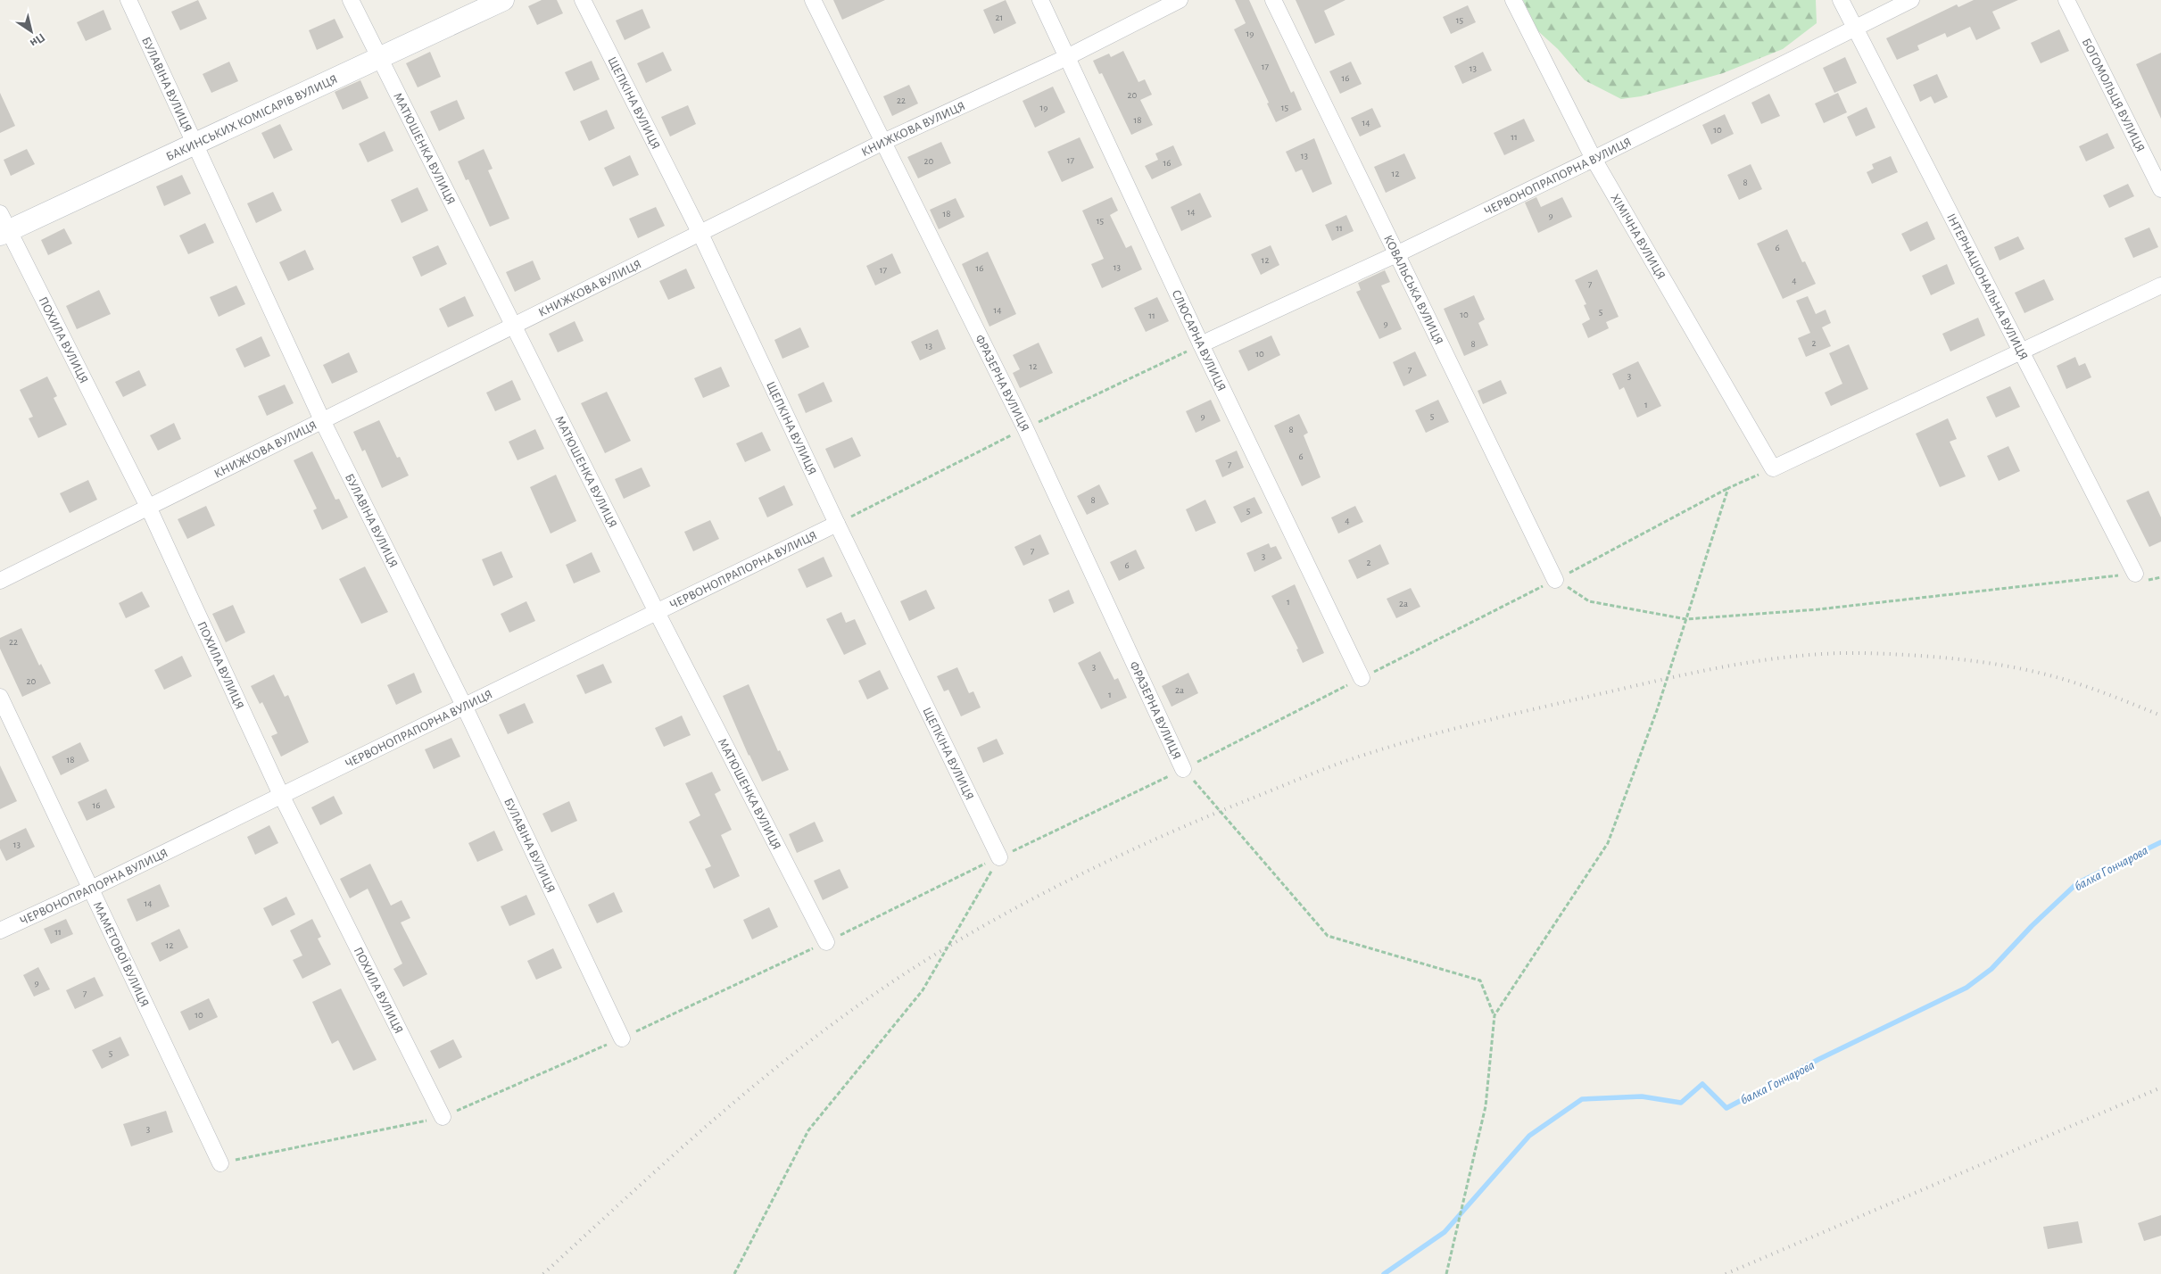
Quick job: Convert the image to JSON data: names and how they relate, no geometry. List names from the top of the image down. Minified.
{"streets":{"street":["БУЛАВІНА ВУЛИЦЯ","БОГОМОЛЬЦЯ ВУЛИЦЯ","ЩЕПКІНА ВУЛИЦЯ","БАКИНСЬКИХ КОМІСАРІВ ВУЛИЦЯ","КНИЖКОВА ВУЛИЦЯ","МАТЮШЕНКА ВУЛИЦЯ","ЧЕРВОНОПРАПОРНА ВУЛИЦЯ","ХІМІЧНА ВУЛИЦЯ","ІНТЕРНАЦІОНАЛЬНА ВУЛИЦЯ","КОВАЛЬСЬКА ВУЛИЦЯ","ПОХИЛА ВУЛИЦЯ","СЛЮСАРНА ВУЛИЦЯ","ФРАЗЕРНА ВУЛИЦЯ","МАМЕТОВОЇ ВУЛИЦЯ"]},"crossings":[["БУЛАВІНА ВУЛИЦЯ","БАКИНСЬКИХ КОМІСАРІВ ВУЛИЦЯ"],["БУЛАВІНА ВУЛИЦЯ","КНИЖКОВА ВУЛИЦЯ"],["БУЛАВІНА ВУЛИЦЯ","ЧЕРВОНОПРАПОРНА ВУЛИЦЯ"],["ЩЕПКІНА ВУЛИЦЯ","КНИЖКОВА ВУЛИЦЯ"],["ЩЕПКІНА ВУЛИЦЯ","ЧЕРВОНОПРАПОРНА ВУЛИЦЯ"],["БАКИНСЬКИХ КОМІСАРІВ ВУЛИЦЯ","МАТЮШЕНКА ВУЛИЦЯ"],["БАКИНСЬКИХ КОМІСАРІВ ВУЛИЦЯ","ПОХИЛА ВУЛИЦЯ"],["КНИЖКОВА ВУЛИЦЯ","МАТЮШЕНКА ВУЛИЦЯ"],["КНИЖКОВА ВУЛИЦЯ","ПОХИЛА ВУЛИЦЯ"],["КНИЖКОВА ВУЛИЦЯ","СЛЮСАРНА ВУЛИЦЯ"],["КНИЖКОВА ВУЛИЦЯ","ФРАЗЕРНА ВУЛИЦЯ"],["МАТЮШЕНКА ВУЛИЦЯ","ЧЕРВОНОПРАПОРНА ВУЛИЦЯ"],["ЧЕРВОНОПРАПОРНА ВУЛИЦЯ","ХІМІЧНА ВУЛИЦЯ"],["ЧЕРВОНОПРАПОРНА ВУЛИЦЯ","ІНТЕРНАЦІОНАЛЬНА ВУЛИЦЯ"],["ЧЕРВОНОПРАПОРНА ВУЛИЦЯ","КОВАЛЬСЬКА ВУЛИЦЯ"],["ЧЕРВОНОПРАПОРНА ВУЛИЦЯ","ПОХИЛА ВУЛИЦЯ"],["ЧЕРВОНОПРАПОРНА ВУЛИЦЯ","СЛЮСАРНА ВУЛИЦЯ"],["ЧЕРВОНОПРАПОРНА ВУЛИЦЯ","МАМЕТОВОЇ ВУЛИЦЯ"]],"water":["балка Гончарова"],"house_numbers":["21","15","19","17","13","16","20","22","19","15","18","14","10","11","13","17","20","16","12","8","14","18","9","15","11","6","12","13","16","17","4","7","14","5","10","11","9","2","8","13","10","12","7","3","1","9","5","8","6","7","8","5","4","7","3","2","6","1","2а","22","3","20","2а","1","18","16","13","14","11","12","9","7","10","5","3"],"north":"bottom right"}
